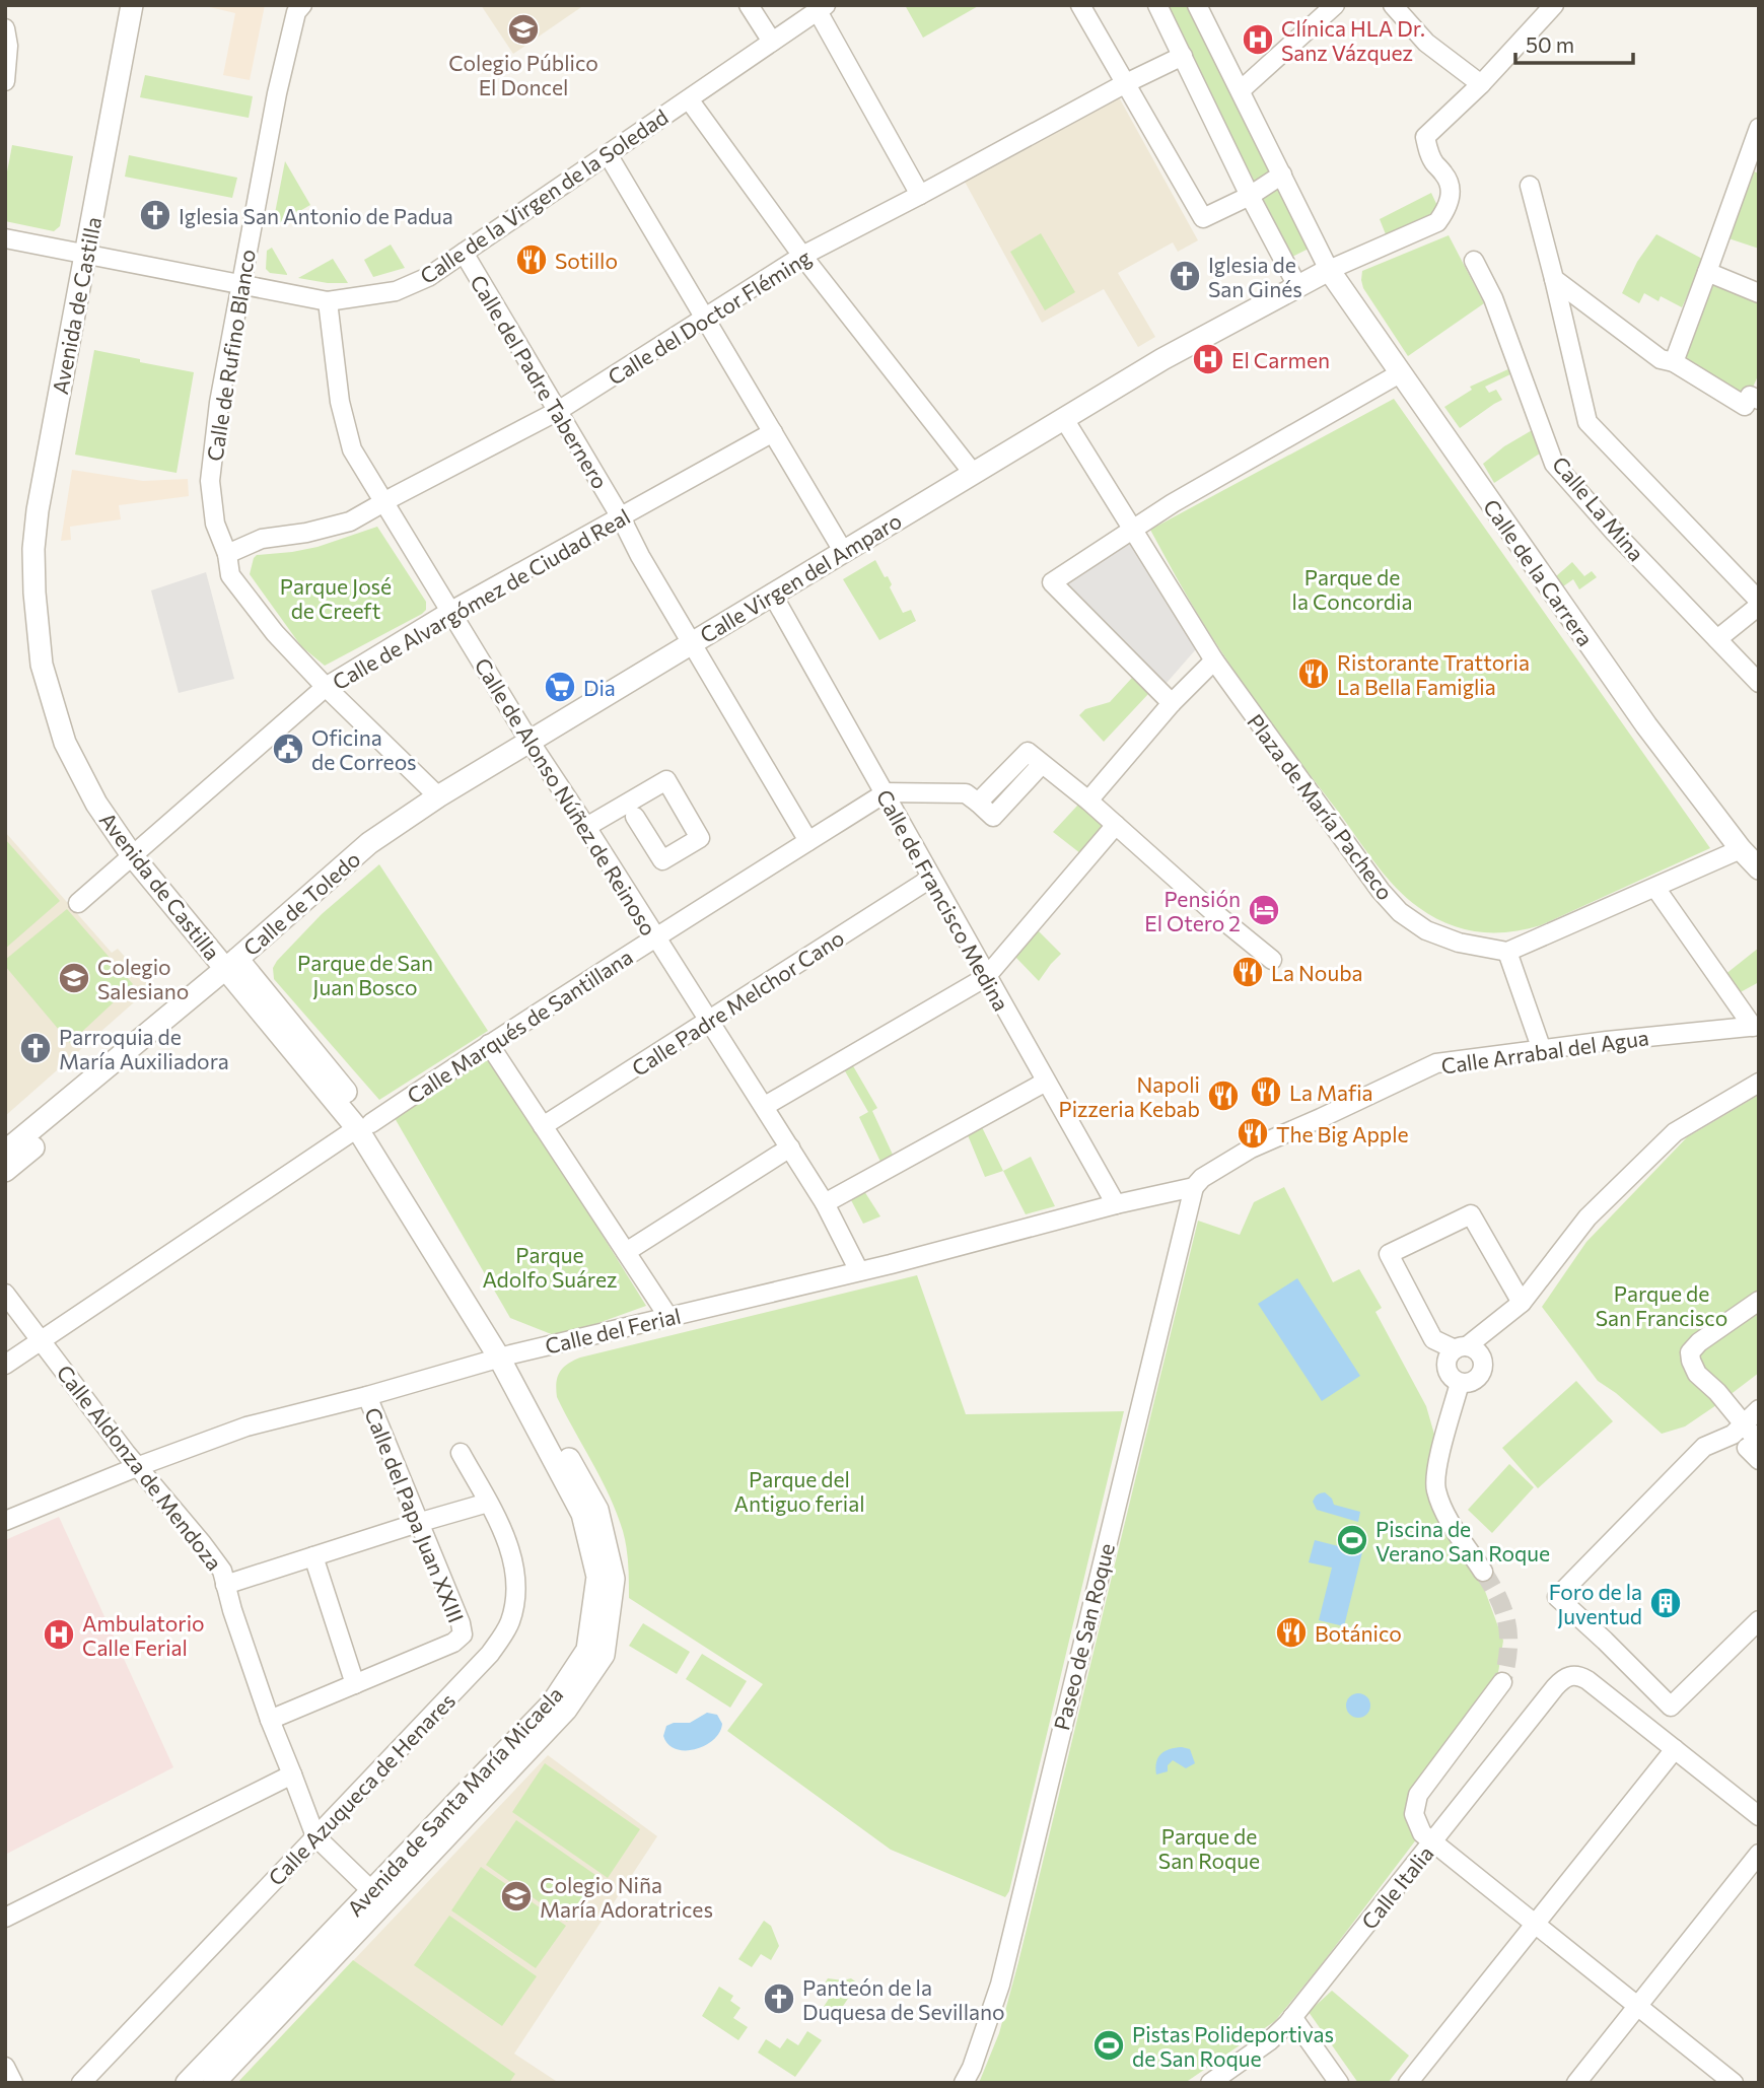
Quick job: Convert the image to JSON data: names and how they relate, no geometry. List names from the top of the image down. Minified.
{"streets":{"street":["Calle de la Virgen de la Soledad","Avenida de Castilla","Calle del Doctor Fléming","Calle de Rufino Blanco","Calle del Padre Tabernero","Calle La Mina","Calle de la Carrera","Calle Virgen del Amparo","Calle de Alvargómez de Ciudad Real","Calle de Alonso Núñez de Reinoso","Plaza de María Pacheco","Calle de Francisco Medina","Calle de Toledo","Calle Padre Melchor Cano","Calle Marqués de Santillana","Calle Arrabal del Agua","Calle del Ferial","Calle Aldonza de Mendoza","Calle del Papa Juan XXIII","Paseo de San Roque","Calle Azuqueca de Henares","Avenida de Santa María Micaela","Calle Italia"]},"crossings":[["Calle de la Virgen de la Soledad","Avenida de Castilla"],["Calle de la Virgen de la Soledad","Calle de Rufino Blanco"],["Calle de la Virgen de la Soledad","Calle del Padre Tabernero"],["Calle de la Virgen de la Soledad","Calle de Alonso Núñez de Reinoso"],["Avenida de Castilla","Calle de Alvargómez de Ciudad Real"],["Avenida de Castilla","Calle de Toledo"],["Avenida de Castilla","Calle Marqués de Santillana"],["Avenida de Castilla","Calle del Ferial"],["Avenida de Castilla","Avenida de Santa María Micaela"],["Calle del Doctor Fléming","Calle de Rufino Blanco"],["Calle del Doctor Fléming","Calle del Padre Tabernero"],["Calle del Doctor Fléming","Calle de Alonso Núñez de Reinoso"],["Calle de Rufino Blanco","Calle Virgen del Amparo"],["Calle de Rufino Blanco","Calle de Alvargómez de Ciudad Real"],["Calle de Rufino Blanco","Calle de Toledo"],["Calle del Padre Tabernero","Calle Virgen del Amparo"],["Calle del Padre Tabernero","Calle de Alvargómez de Ciudad Real"],["Calle del Padre Tabernero","Calle Marqués de Santillana"],["Calle de la Carrera","Calle Virgen del Amparo"],["Calle Virgen del Amparo","Calle de Alonso Núñez de Reinoso"],["Calle Virgen del Amparo","Plaza de María Pacheco"],["Calle Virgen del Amparo","Calle de Francisco Medina"],["Calle Virgen del Amparo","Calle de Toledo"],["Calle de Alvargómez de Ciudad Real","Calle de Alonso Núñez de Reinoso"],["Calle de Alonso Núñez de Reinoso","Calle Padre Melchor Cano"],["Calle de Alonso Núñez de Reinoso","Calle Marqués de Santillana"],["Calle de Alonso Núñez de Reinoso","Calle del Ferial"],["Calle de Francisco Medina","Calle Padre Melchor Cano"],["Calle de Francisco Medina","Calle Marqués de Santillana"],["Calle de Francisco Medina","Calle del Ferial"],["Calle Marqués de Santillana","Calle Aldonza de Mendoza"],["Calle Arrabal del Agua","Calle del Ferial"],["Calle del Ferial","Calle Aldonza de Mendoza"],["Calle del Ferial","Calle del Papa Juan XXIII"],["Calle del Ferial","Paseo de San Roque"],["Calle del Ferial","Avenida de Santa María Micaela"],["Calle Aldonza de Mendoza","Calle del Papa Juan XXIII"],["Calle Aldonza de Mendoza","Calle Azuqueca de Henares"]],"parks":["Parque de la Concordia","Parque José de Creeft","Parque de San Juan Bosco","Parque Adolfo Suárez","Parque de San Francisco","Parque del Antiguo ferial","Parque de San Roque"],"places":{"school or university":["Colegio Público El Doncel","Colegio Salesiano","Colegio Niña María Adoratrices"],"hospital":["Clínica HLA Dr. Sanz Vázquez","El Carmen","Ambulatorio Calle Ferial"],"church":["Iglesia San Antonio de Padua","Iglesia de San Ginés","Parroquia de María Auxiliadora","Panteón de la Duquesa de Sevillano"],"restaurant":["Sotillo","Ristorante Trattoria La Bella Famiglia","La Nouba","La Mafia","Napoli Pizzeria Kebab","The Big Apple","Botánico"],"supermarket":["Dia"],"public building":["Oficina de Correos"],"hotel":["Pensión El Otero 2"],"sports":["Piscina de Verano San Roque","Pistas Polideportivas de San Roque"],"building":["Foro de la Juventud"]},"scale_bar":"50 m"}
